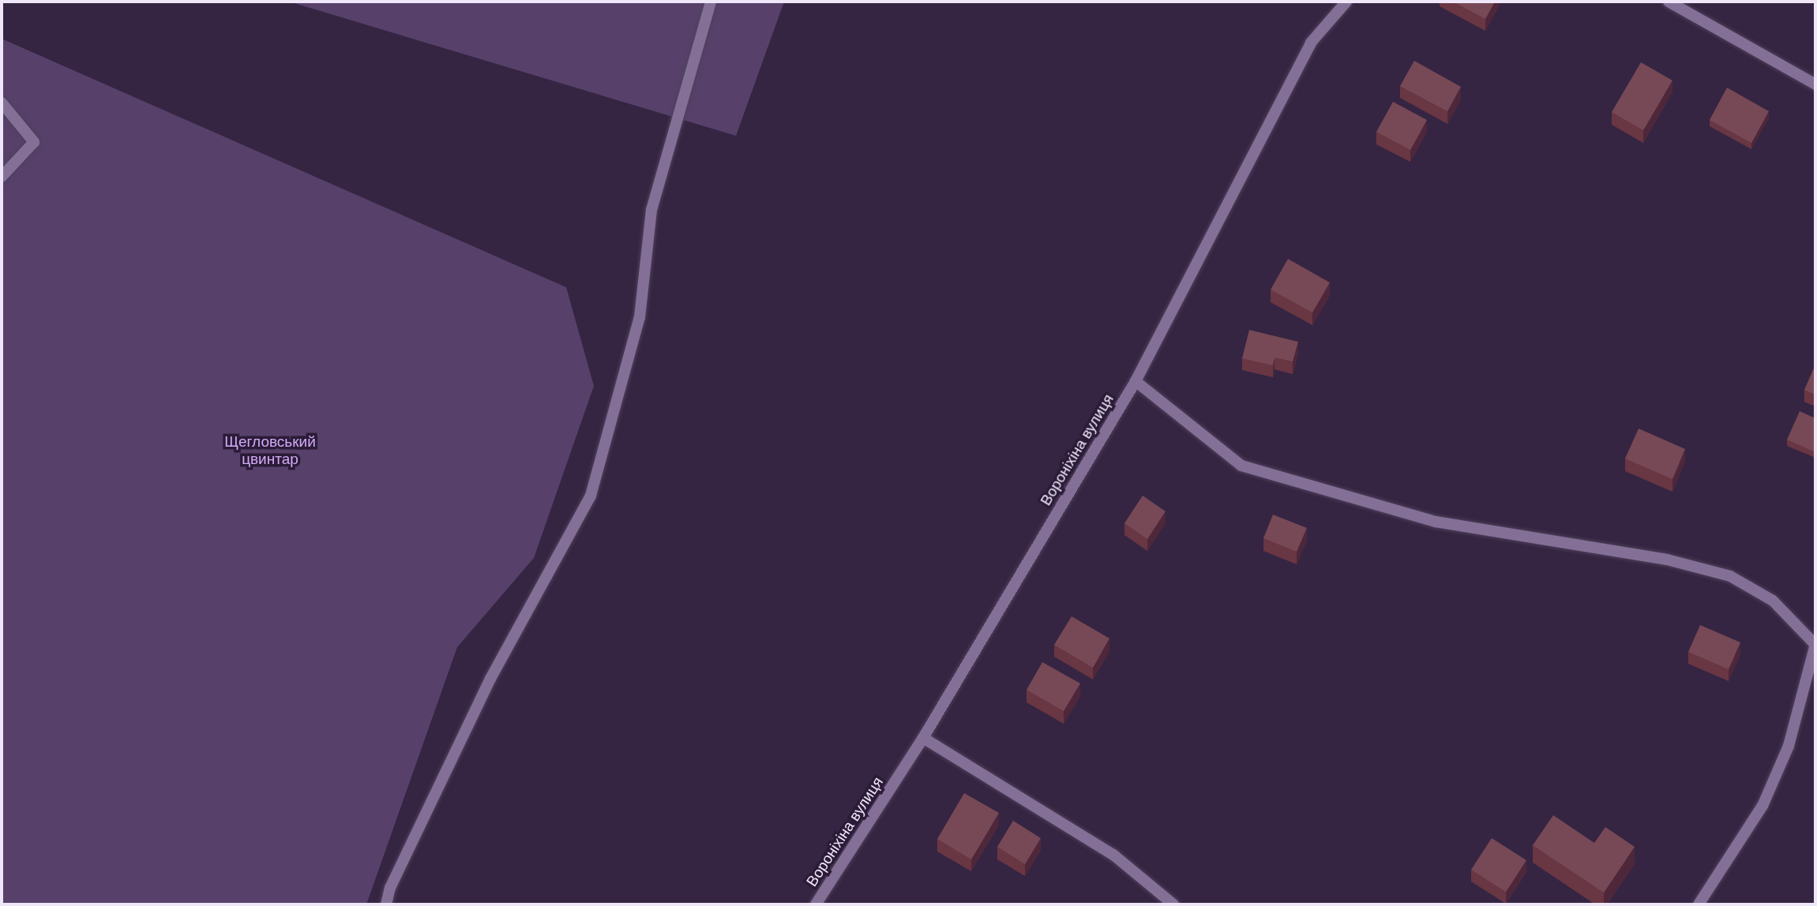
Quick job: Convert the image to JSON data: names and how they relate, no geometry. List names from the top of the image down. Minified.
{"streets":{"street":["Вороніхіна вулиця"]},"parks":["Щегловський цвинтар"]}
